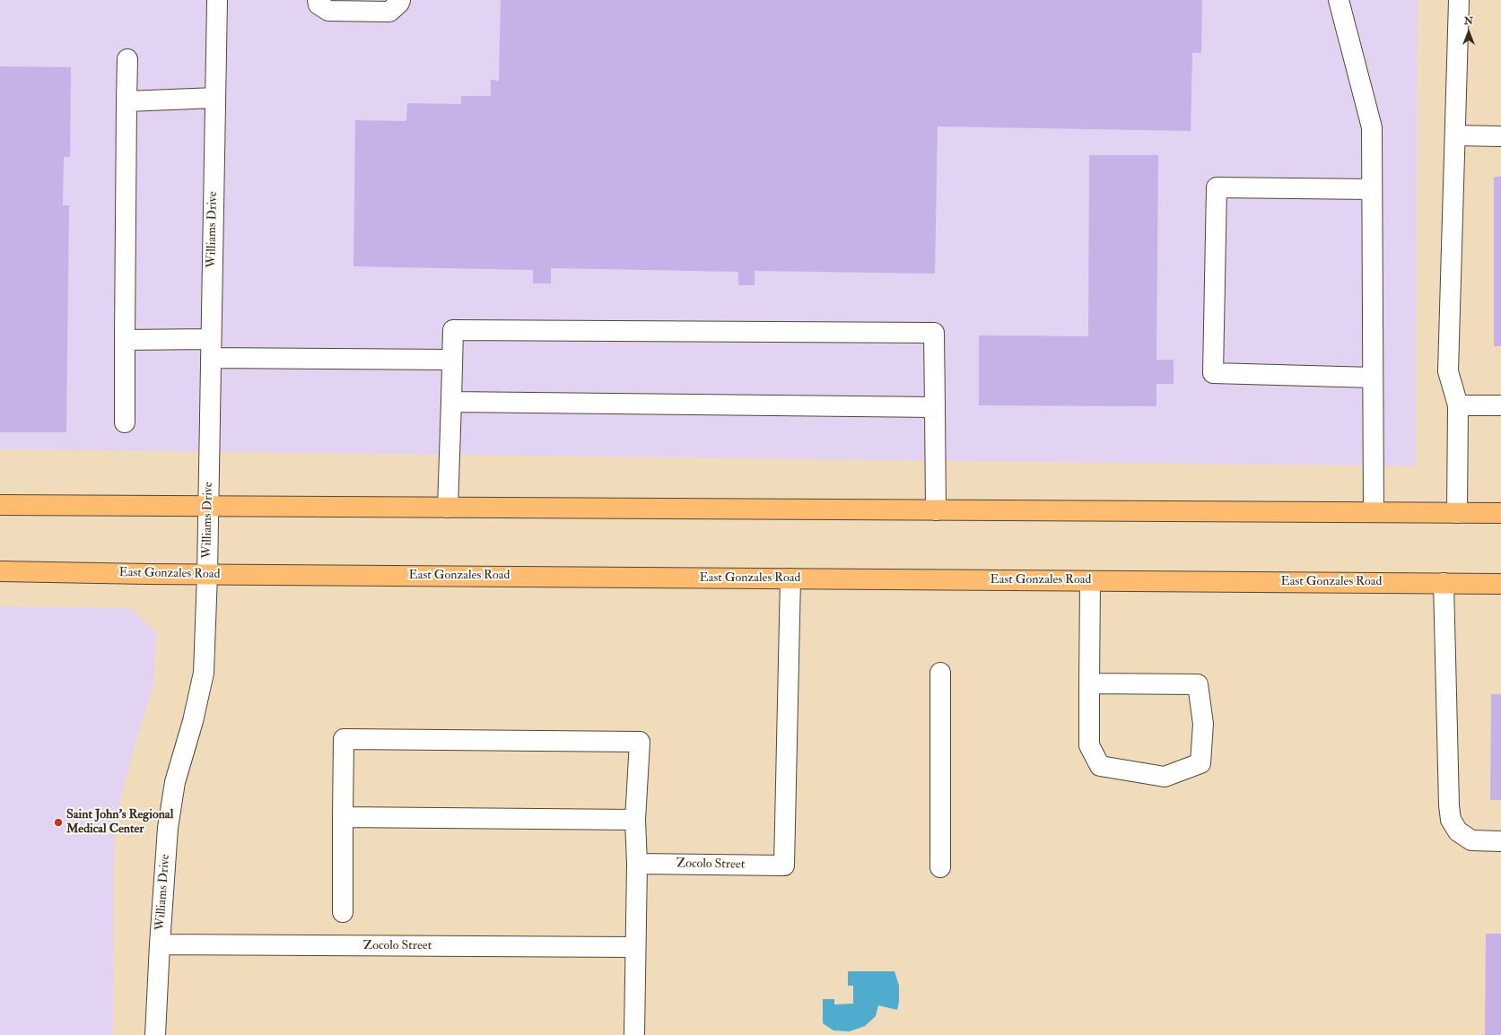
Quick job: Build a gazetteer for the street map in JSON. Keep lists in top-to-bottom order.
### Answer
{
  "streets": {
    "main road": ["East Gonzales Road"],
    "street": ["Williams Drive", "Zocolo Street"]
  },
  "crossings": [
    ["Williams Drive", "East Gonzales Road"],
    ["Williams Drive", "Zocolo Street"],
    ["East Gonzales Road", "Zocolo Street"]
  ],
  "places": ["Saint John's Regional Medical Center"],
  "north": "top"
}
